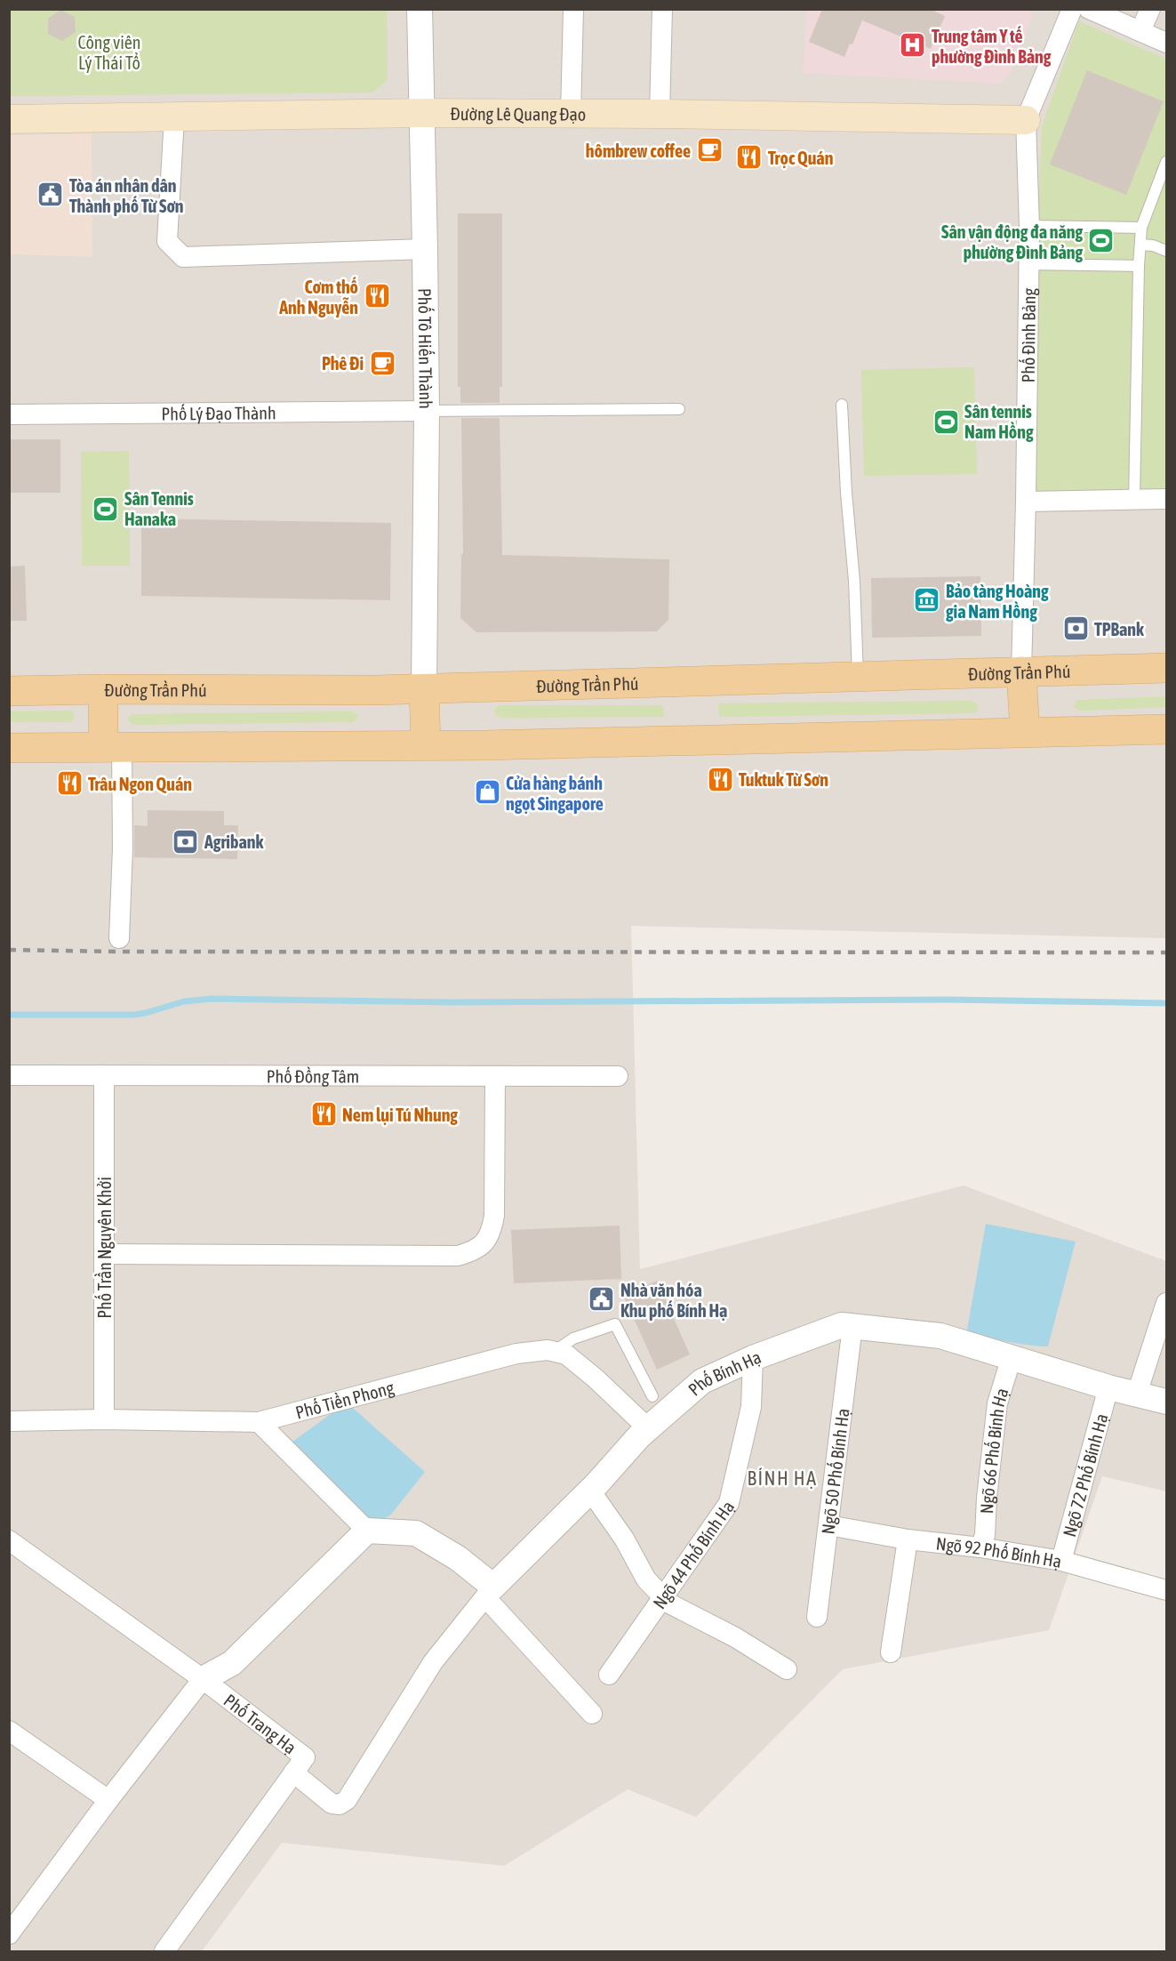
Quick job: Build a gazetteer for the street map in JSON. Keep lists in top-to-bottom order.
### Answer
{
  "streets": {
    "main road": ["Đường Lê Quang Đạo", "Đường Trần Phú"],
    "street": [
      "Phố Đình Bảng",
      "Phố Tô Hiến Thành",
      "Phố Lý Đạo Thành",
      "Phố Đồng Tâm",
      "Phố Trần Nguyên Khởi",
      "Phố Bính Hạ",
      "Phố Tiền Phong",
      "Ngõ 66 Phố Bính Hạ",
      "Ngõ 50 Phố Bính Hạ",
      "Ngõ 72 Phố Bính Hạ",
      "Ngõ 92 Phố Bính Hạ",
      "Ngõ 44 Phố Bính Hạ",
      "Phố Trang Hạ"
    ]
  },
  "crossings": [
    ["Đường Lê Quang Đạo", "Phố Đình Bảng"],
    ["Đường Lê Quang Đạo", "Phố Tô Hiến Thành"],
    ["Phố Đình Bảng", "Đường Trần Phú"],
    ["Phố Tô Hiến Thành", "Phố Lý Đạo Thành"],
    ["Phố Tô Hiến Thành", "Đường Trần Phú"],
    ["Phố Đồng Tâm", "Phố Trần Nguyên Khởi"],
    ["Phố Trần Nguyên Khởi", "Phố Tiền Phong"],
    ["Phố Bính Hạ", "Phố Tiền Phong"],
    ["Phố Bính Hạ", "Ngõ 66 Phố Bính Hạ"],
    ["Phố Bính Hạ", "Ngõ 50 Phố Bính Hạ"],
    ["Phố Bính Hạ", "Ngõ 72 Phố Bính Hạ"],
    ["Phố Bính Hạ", "Ngõ 44 Phố Bính Hạ"],
    ["Ngõ 66 Phố Bính Hạ", "Ngõ 92 Phố Bính Hạ"],
    ["Ngõ 50 Phố Bính Hạ", "Ngõ 92 Phố Bính Hạ"],
    ["Ngõ 72 Phố Bính Hạ", "Ngõ 92 Phố Bính Hạ"]
  ],
  "districts": ["BÍNH HẠ"],
  "parks": ["Công viên Lý Thái Tổ"],
  "places": {
    "hospital": ["Trung tâm Y tế phường Đình Bảng"],
    "cafe": ["hômbrew coffee", "Phê Đi"],
    "restaurant": [
      "Trọc Quán",
      "Cơm thố Anh Nguyễn",
      "Tuktuk Từ Sơn",
      "Trâu Ngon Quán",
      "Nem lụi Tú Nhung"
    ],
    "public building": ["Tòa án nhân dân Thành phố Từ Sơn", "Nhà văn hóa Khu phố Bính Hạ"],
    "sports": ["Sân vận động đa năng phường Đình Bảng", "Sân tennis Nam Hồng", "Sân Tennis Hanaka"],
    "museum": ["Bảo tàng Hoàng gia Nam Hồng"],
    "bank": ["TPBank", "Agribank"],
    "shop": ["Cửa hàng bánh ngọt Singapore"]
  }
}
